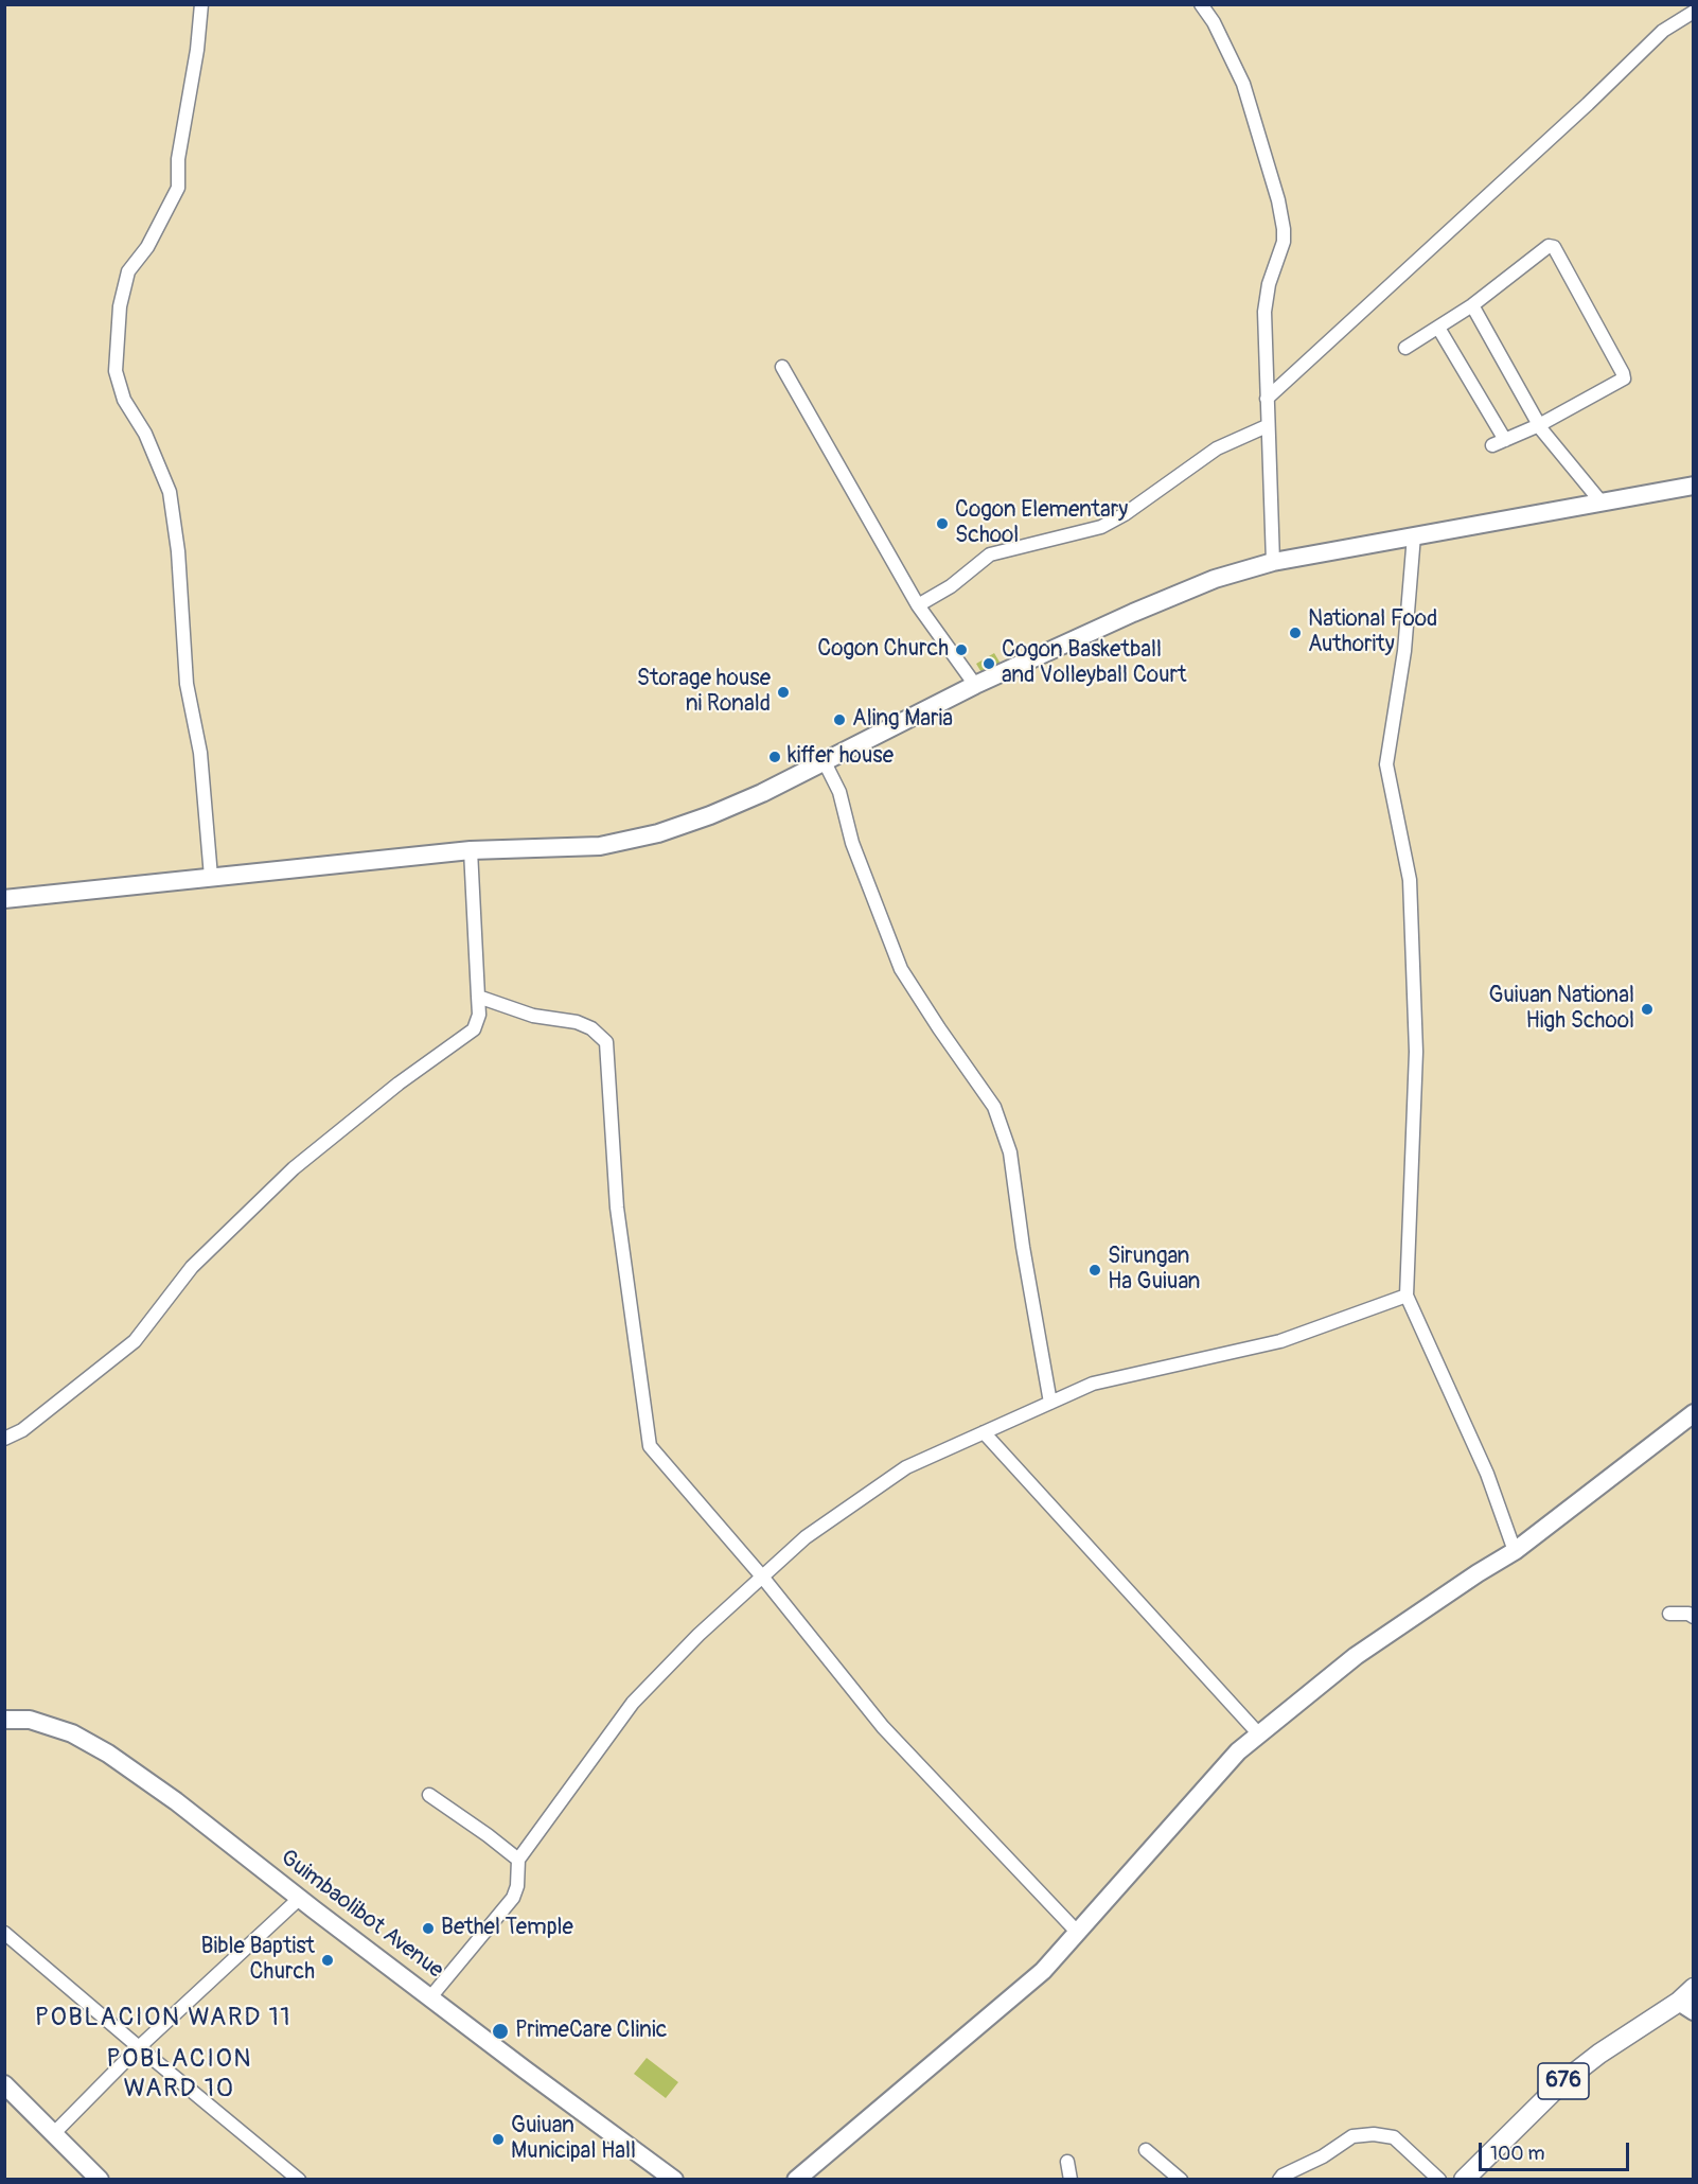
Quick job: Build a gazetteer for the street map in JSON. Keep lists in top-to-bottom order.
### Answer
{
  "streets": {
    "main road": ["676"],
    "street": ["Guimbaolibot Avenue"]
  },
  "districts": ["POBLACION WARD 11", "POBLACION WARD 10"],
  "places": [
    "Cogon Elementary School",
    "National Food Authority",
    "Cogon Church",
    "Cogon Basketball and Volleyball Court",
    "Storage house ni Ronald",
    "Aling Maria",
    "kiffer house",
    "Guiuan National High School",
    "Sirungan Ha Guiuan",
    "Bethel Temple",
    "Bible Baptist Church",
    "PrimeCare Clinic",
    "Guiuan Municipal Hall"
  ],
  "scale_bar": "100 m"
}
